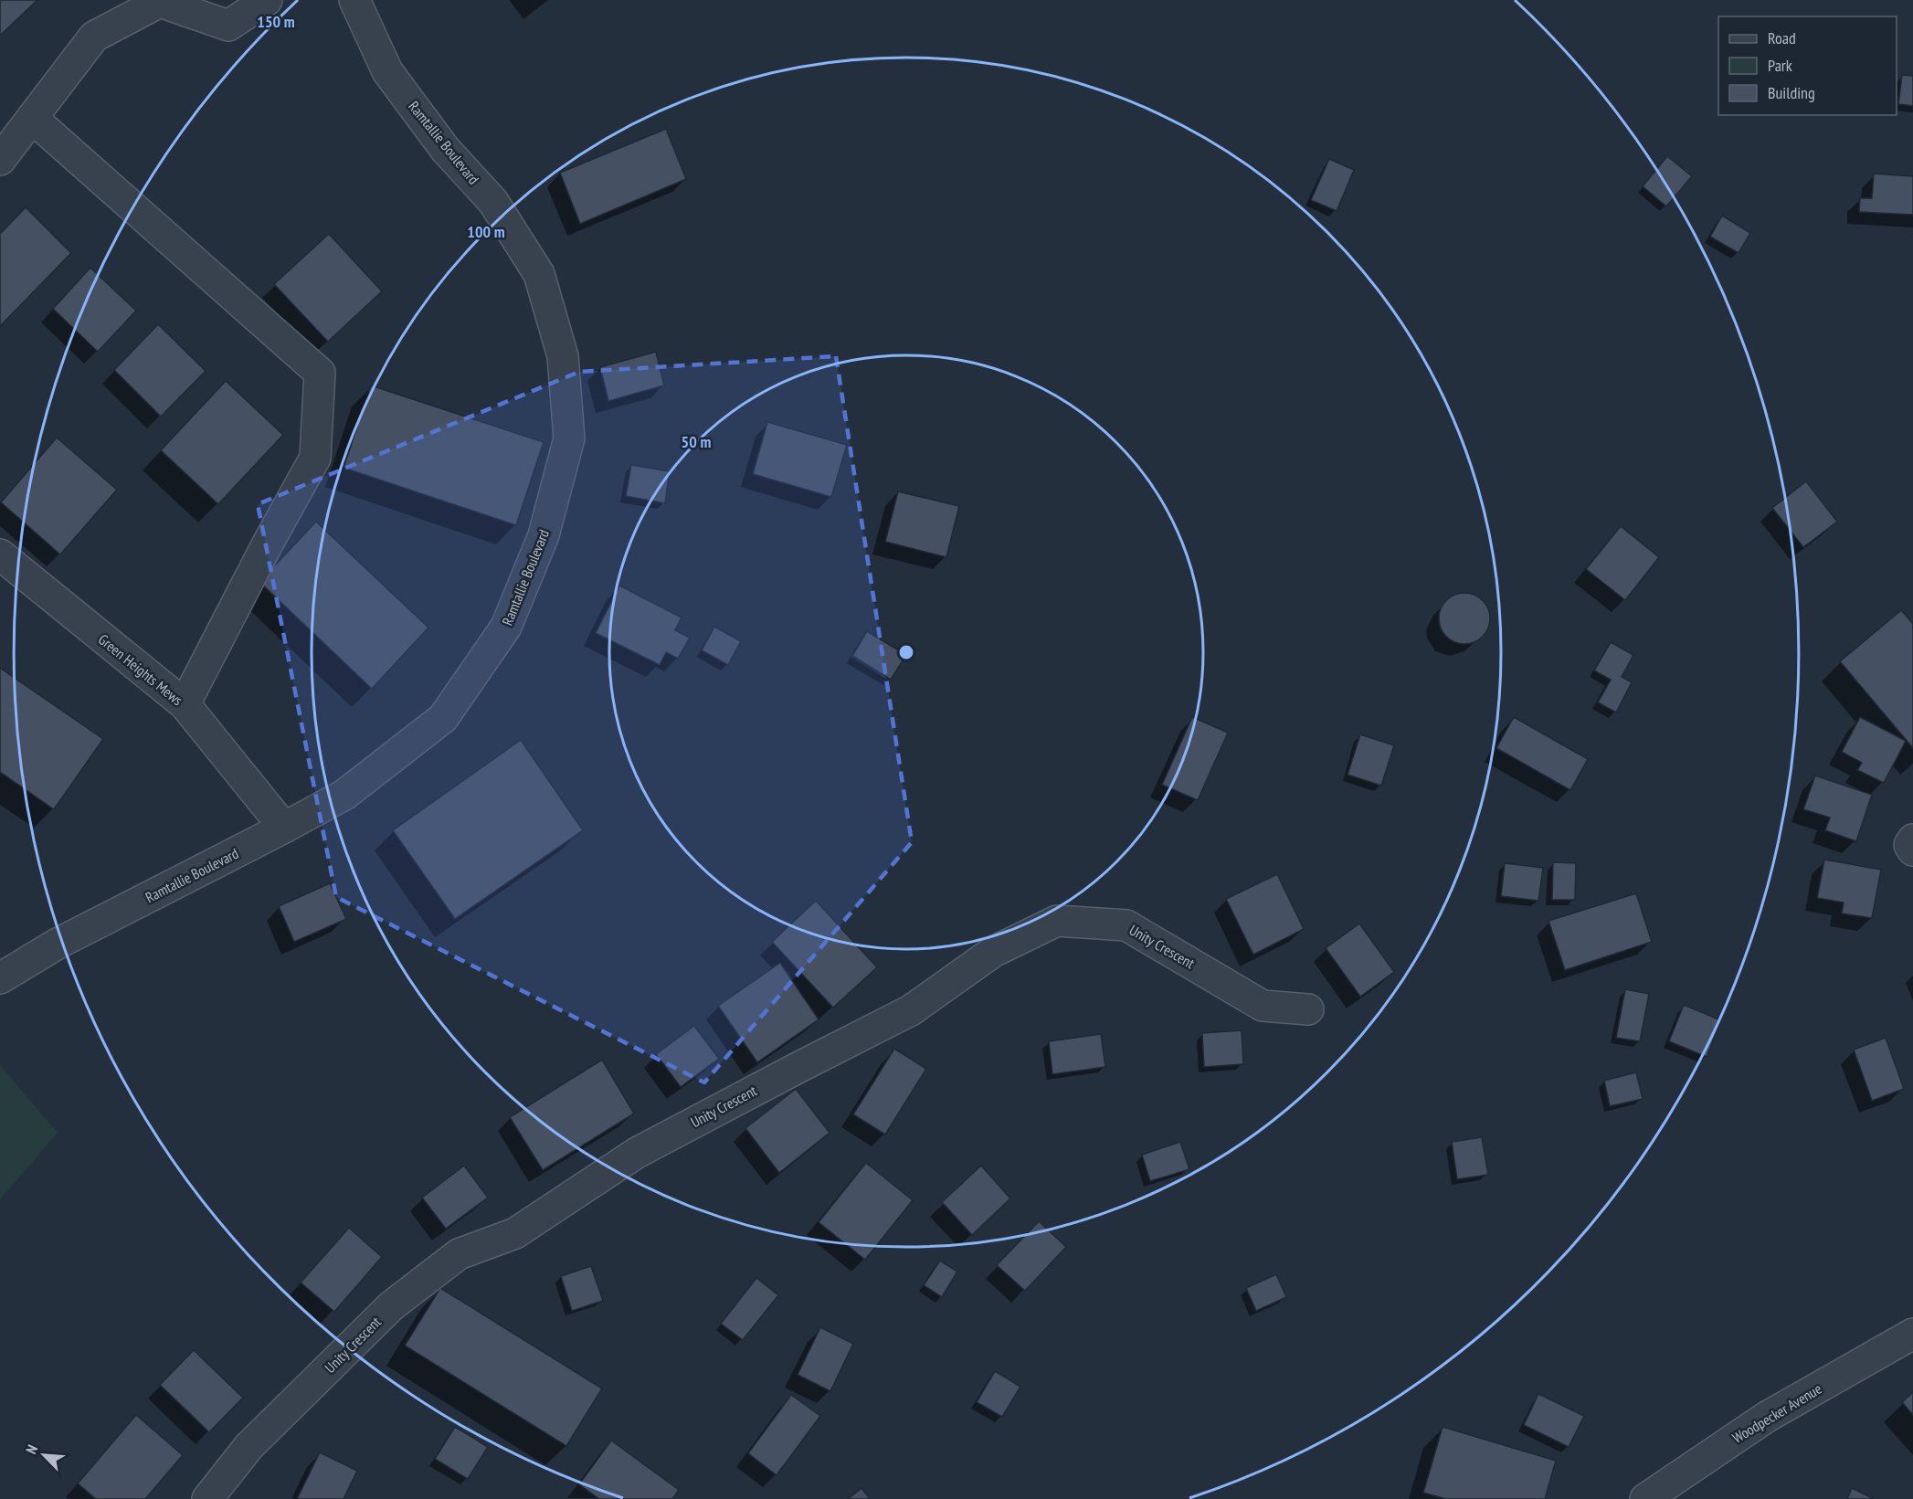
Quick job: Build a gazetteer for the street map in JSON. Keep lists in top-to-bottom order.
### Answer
{
  "streets": {
    "street": [
      "Ramtallie Boulevard",
      "Green Heights Mews",
      "Unity Crescent",
      "Woodpecker Avenue"
    ]
  },
  "crossings": [
    ["Ramtallie Boulevard", "Green Heights Mews"]
  ],
  "legend": ["Road", "Park", "Building"],
  "north": "top left",
  "rings": ["150 m", "100 m", "50 m"]
}
